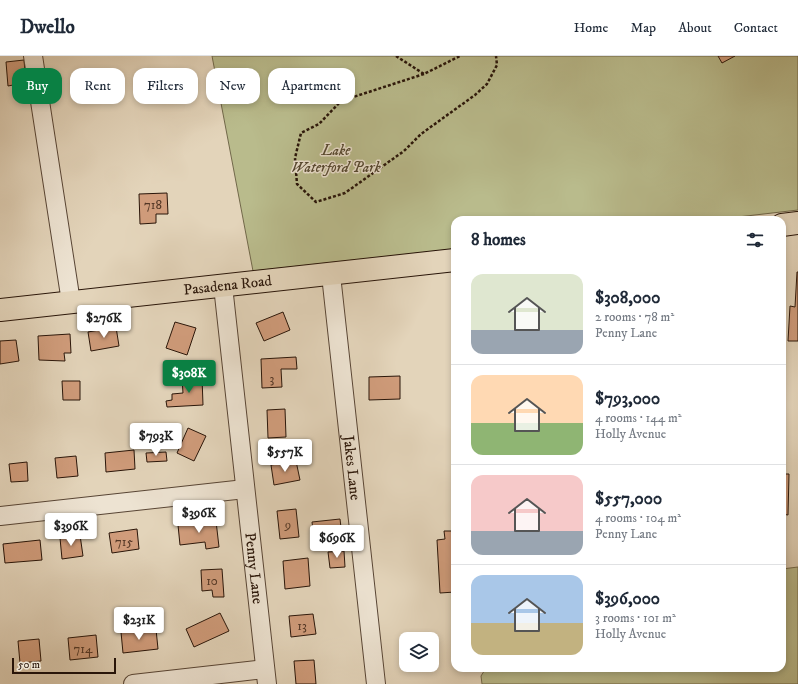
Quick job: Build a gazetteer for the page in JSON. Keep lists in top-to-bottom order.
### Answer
{
  "streets": {
    "main road": ["Pasadena Road"],
    "street": ["Jakes Lane", "Penny Lane"]
  },
  "crossings": [
    ["Pasadena Road", "Jakes Lane"],
    ["Pasadena Road", "Penny Lane"]
  ],
  "parks": ["Lake Waterford Park"],
  "house_numbers": [
    "718",
    "3",
    "9",
    "715",
    "10",
    "13",
    "714"
  ],
  "scale_bar": "50 m",
  "page": {
    "header": "Dwello",
    "nav": [
      "Home",
      "Map",
      "About",
      "Contact"
    ],
    "chip": [
      "Buy",
      "Rent",
      "Filters",
      "New",
      "Apartment"
    ],
    "heading": "8 homes",
    "list": [
      {
        "name": "$308,000",
        "note": "2 rooms · 78 m² · Penny Lane"
      },
      {
        "name": "$793,000",
        "note": "4 rooms · 144 m² · Holly Avenue"
      },
      {
        "name": "$557,000",
        "note": "4 rooms · 104 m² · Penny Lane"
      },
      {
        "name": "$396,000",
        "note": "3 rooms · 101 m² · Holly Avenue"
      }
    ],
    "price": [
      "$276K",
      "$308K",
      "$793K",
      "$557K",
      "$396K",
      "$396K",
      "$696K",
      "$231K"
    ],
    "scale": "50 m"
  }
}
